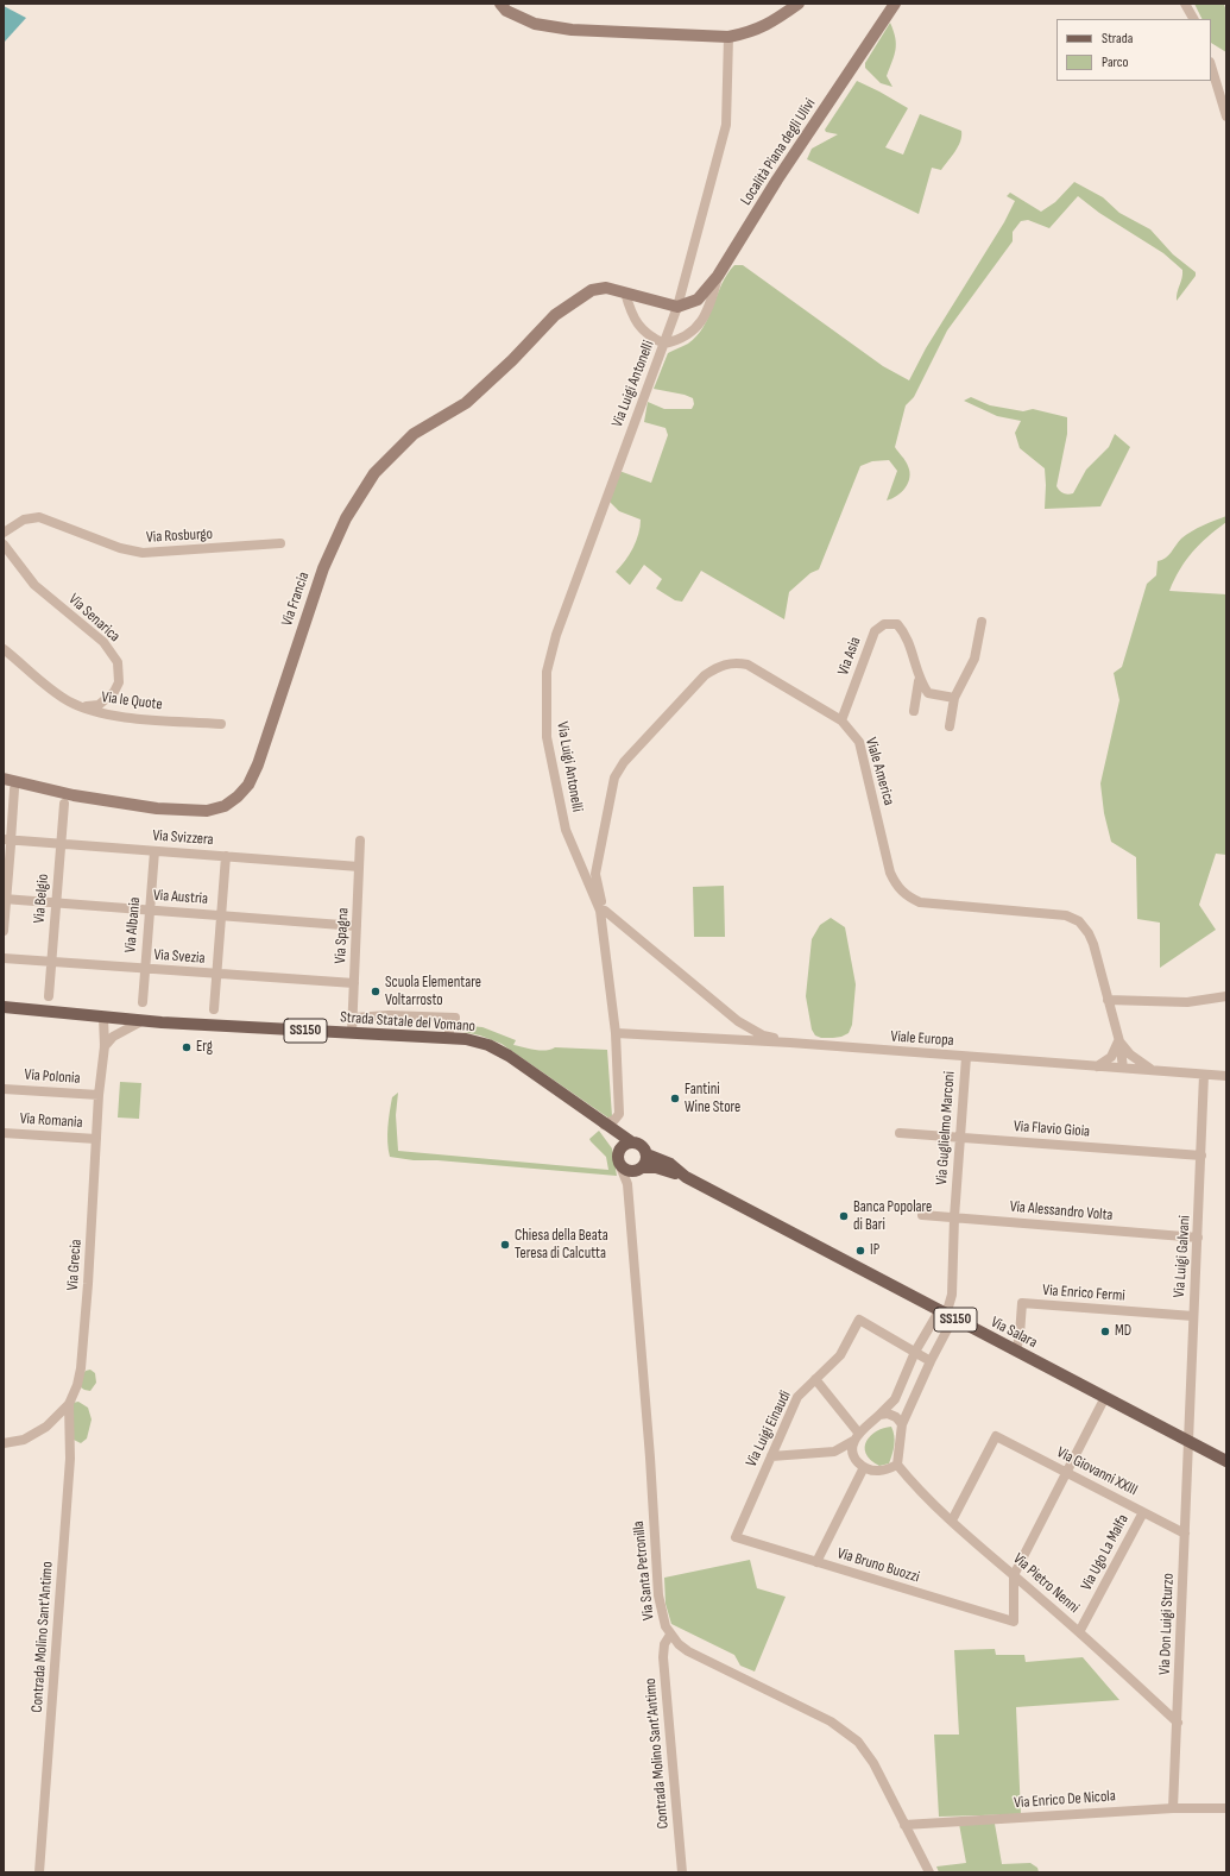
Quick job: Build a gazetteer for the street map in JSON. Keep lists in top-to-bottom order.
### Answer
{
  "streets": {
    "main road": [
      "Località Piana degli Ulivi",
      "Via Francia",
      "Strada Statale del Vomano",
      "SS150",
      "Via Salara"
    ],
    "street": [
      "Via Luigi Antonelli",
      "Via Rosburgo",
      "Via Senarica",
      "Via Asia",
      "Via le Quote",
      "Viale America",
      "Via Svizzera",
      "Via Austria",
      "Via Belgio",
      "Via Albania",
      "Via Spagna",
      "Via Svezia",
      "Viale Europa",
      "Via Polonia",
      "Via Romania",
      "Via Guglielmo Marconi",
      "Via Flavio Gioia",
      "Via Alessandro Volta",
      "Via Luigi Galvani",
      "Via Grecia",
      "Via Enrico Fermi",
      "Via Luigi Einaudi",
      "Via Giovanni XXIII",
      "Via Ugo La Malfa",
      "Via Bruno Buozzi",
      "Via Santa Petronilla",
      "Via Pietro Nenni",
      "Via Don Luigi Sturzo",
      "Contrada Molino Sant'Antimo",
      "Via Enrico De Nicola"
    ]
  },
  "crossings": [
    ["Località Piana degli Ulivi", "Via Luigi Antonelli"],
    ["Via Luigi Antonelli", "Viale America"],
    ["Via Luigi Antonelli", "Strada Statale del Vomano"],
    ["Via Luigi Antonelli", "Viale Europa"],
    ["Via Senarica", "Via le Quote"],
    ["Via Asia", "Viale America"],
    ["Viale America", "Viale Europa"],
    ["Via Svizzera", "Via Belgio"],
    ["Via Svizzera", "Via Albania"],
    ["Via Svizzera", "Via Spagna"],
    ["Via Austria", "Via Belgio"],
    ["Via Austria", "Via Albania"],
    ["Via Austria", "Via Spagna"],
    ["Via Belgio", "Via Svezia"],
    ["Via Albania", "Via Svezia"],
    ["Via Spagna", "Via Svezia"],
    ["Via Spagna", "Strada Statale del Vomano"],
    ["Strada Statale del Vomano", "Via Grecia"],
    ["Strada Statale del Vomano", "Via Salara"],
    ["Strada Statale del Vomano", "Via Santa Petronilla"],
    ["Viale Europa", "Via Guglielmo Marconi"],
    ["Viale Europa", "Via Luigi Galvani"],
    ["Via Polonia", "Via Grecia"],
    ["Via Romania", "Via Grecia"],
    ["Via Guglielmo Marconi", "Via Flavio Gioia"],
    ["Via Guglielmo Marconi", "Via Alessandro Volta"],
    ["Via Guglielmo Marconi", "Via Salara"],
    ["Via Flavio Gioia", "Via Luigi Galvani"],
    ["Via Alessandro Volta", "Via Luigi Galvani"],
    ["Via Luigi Galvani", "Via Enrico Fermi"],
    ["Via Luigi Galvani", "Via Salara"],
    ["Via Luigi Galvani", "Via Don Luigi Sturzo"],
    ["Via Grecia", "Contrada Molino Sant'Antimo"],
    ["Via Enrico Fermi", "Via Salara"],
    ["Via Salara", "Via Santa Petronilla"],
    ["Via Salara", "Via Don Luigi Sturzo"],
    ["Via Luigi Einaudi", "Via Bruno Buozzi"],
    ["Via Giovanni XXIII", "Via Ugo La Malfa"],
    ["Via Giovanni XXIII", "Via Pietro Nenni"],
    ["Via Giovanni XXIII", "Via Don Luigi Sturzo"],
    ["Via Ugo La Malfa", "Via Pietro Nenni"],
    ["Via Bruno Buozzi", "Via Pietro Nenni"],
    ["Via Santa Petronilla", "Contrada Molino Sant'Antimo"],
    ["Via Santa Petronilla", "Via Enrico De Nicola"],
    ["Via Pietro Nenni", "Via Don Luigi Sturzo"],
    ["Via Don Luigi Sturzo", "Via Enrico De Nicola"]
  ],
  "places": [
    "Scuola Elementare Voltarrosto",
    "Erg",
    "Fantini Wine Store",
    "Banca Popolare di Bari",
    "Chiesa della Beata Teresa di Calcutta",
    "IP",
    "MD"
  ],
  "legend": ["Strada", "Parco"]
}
